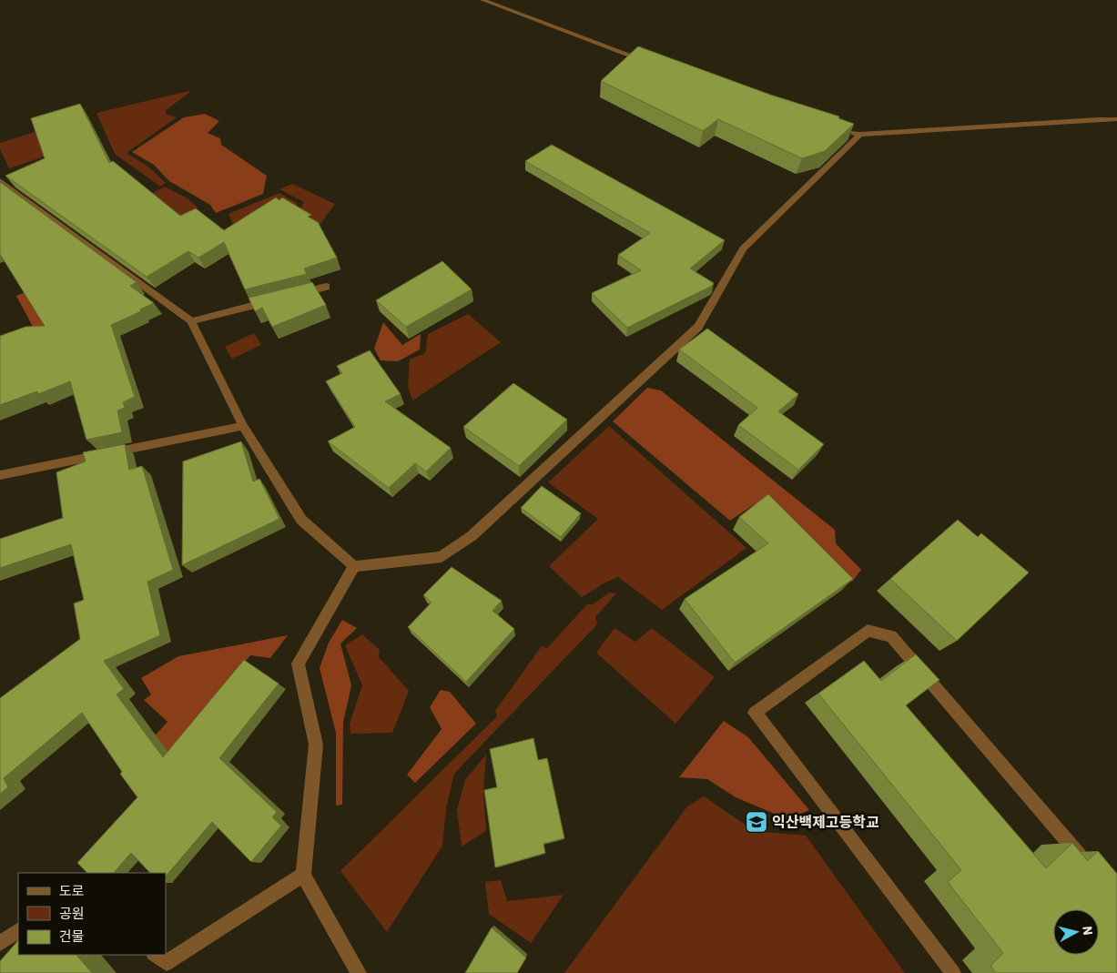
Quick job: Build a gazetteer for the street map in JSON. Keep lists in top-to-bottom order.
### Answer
{
  "places": {
    "school or university": ["익산백제고등학교"]
  },
  "legend": ["도로", "공원", "건물"],
  "north": "right"
}
